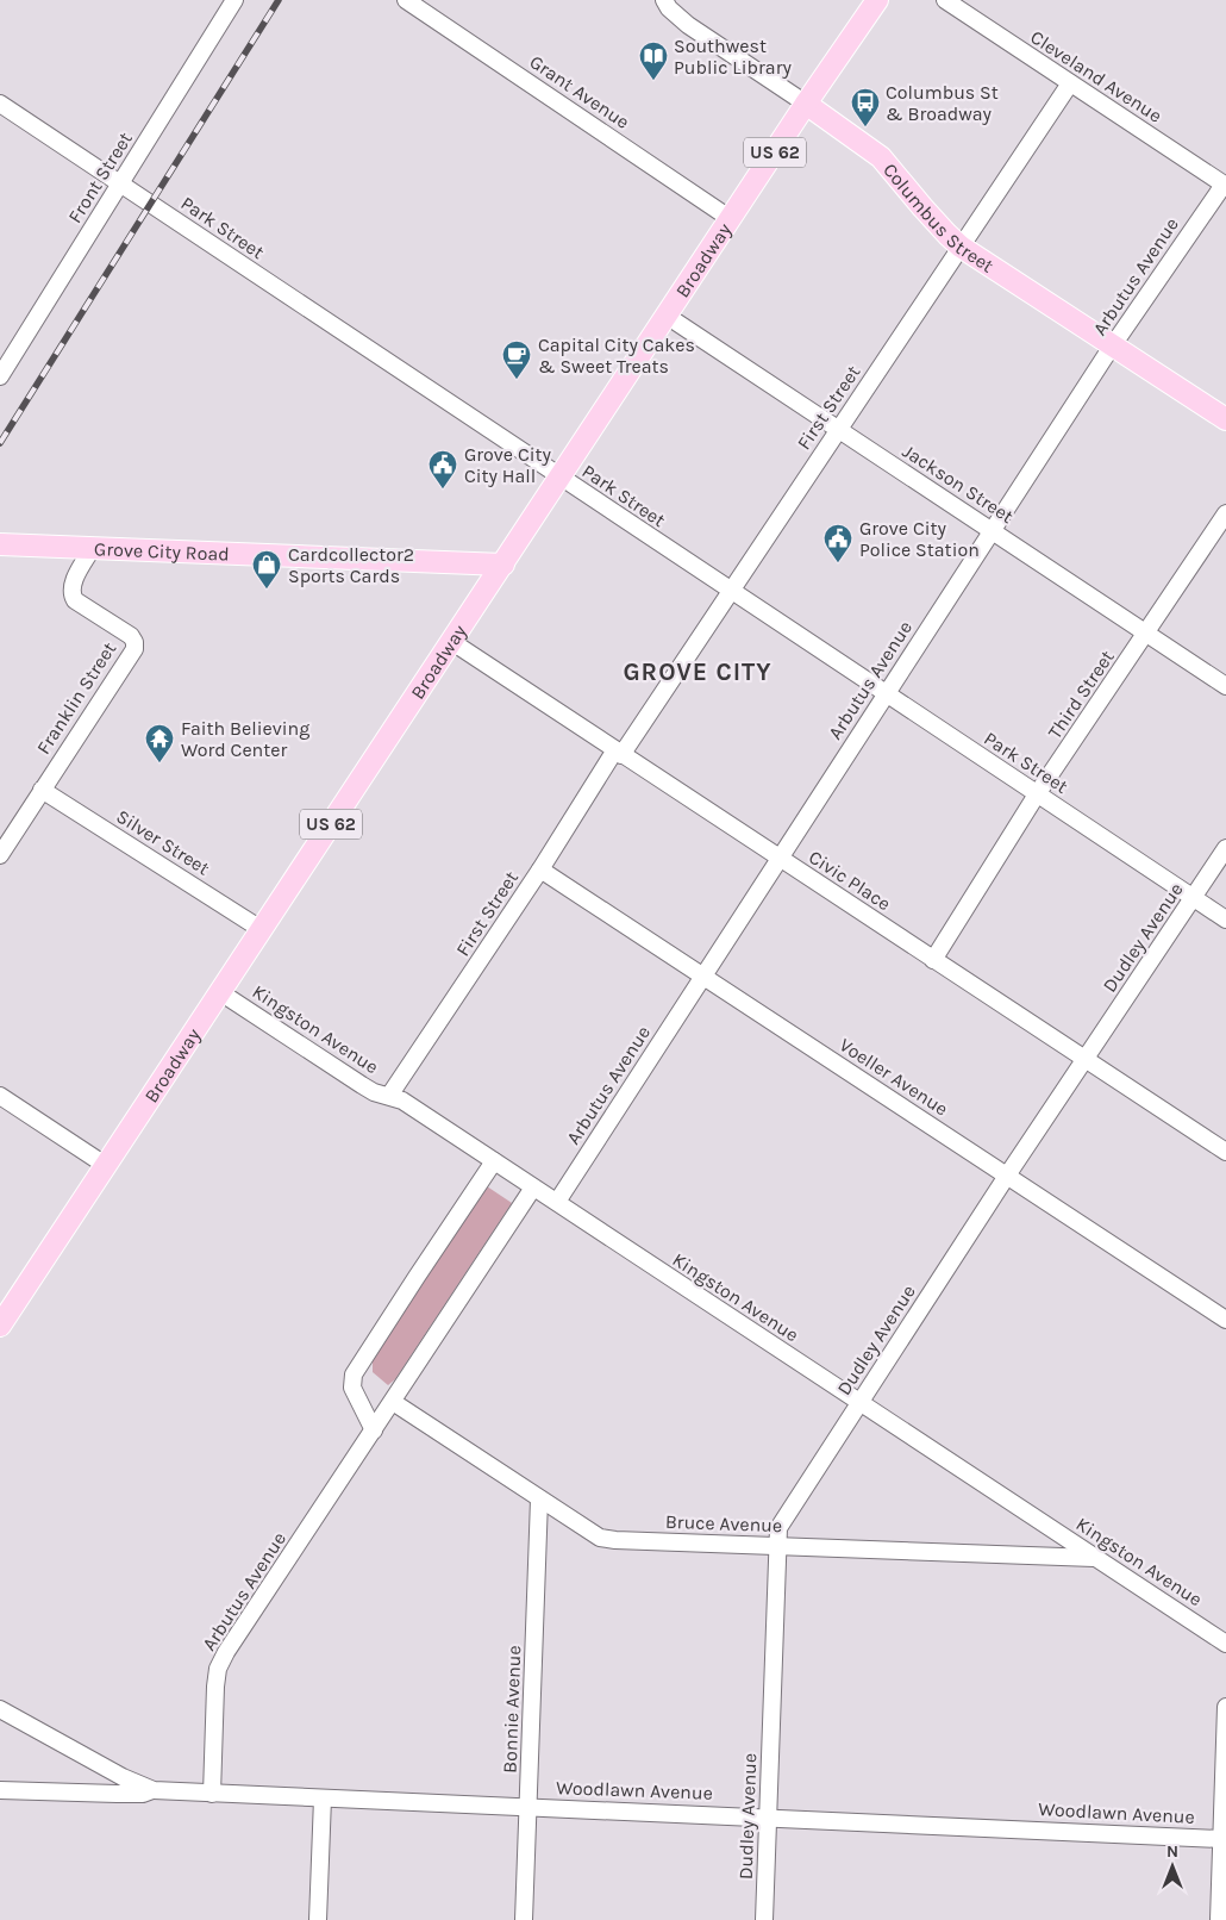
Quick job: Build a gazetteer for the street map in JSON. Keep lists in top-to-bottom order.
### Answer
{
  "streets": {
    "main road": [
      "US 62",
      "Columbus Street",
      "Broadway",
      "Grove City Road"
    ],
    "street": [
      "Cleveland Avenue",
      "Grant Avenue",
      "Front Street",
      "Park Street",
      "Arbutus Avenue",
      "First Street",
      "Jackson Street",
      "Third Street",
      "Franklin Street",
      "Silver Street",
      "Civic Place",
      "Dudley Avenue",
      "Kingston Avenue",
      "Voeller Avenue",
      "Bruce Avenue",
      "Bonnie Avenue",
      "Woodlawn Avenue"
    ]
  },
  "crossings": [
    ["Cleveland Avenue", "Arbutus Avenue"],
    ["Cleveland Avenue", "First Street"],
    ["Grant Avenue", "Broadway"],
    ["Front Street", "Park Street"],
    ["Columbus Street", "Broadway"],
    ["Columbus Street", "Arbutus Avenue"],
    ["Columbus Street", "First Street"],
    ["Park Street", "Broadway"],
    ["Park Street", "Arbutus Avenue"],
    ["Park Street", "First Street"],
    ["Park Street", "Third Street"],
    ["Park Street", "Dudley Avenue"],
    ["Broadway", "Jackson Street"],
    ["Broadway", "Grove City Road"],
    ["Broadway", "Silver Street"],
    ["Broadway", "Civic Place"],
    ["Broadway", "Kingston Avenue"],
    ["Arbutus Avenue", "Jackson Street"],
    ["Arbutus Avenue", "Civic Place"],
    ["Arbutus Avenue", "Kingston Avenue"],
    ["Arbutus Avenue", "Voeller Avenue"],
    ["Arbutus Avenue", "Bruce Avenue"],
    ["Arbutus Avenue", "Woodlawn Avenue"],
    ["First Street", "Jackson Street"],
    ["First Street", "Civic Place"],
    ["First Street", "Kingston Avenue"],
    ["First Street", "Voeller Avenue"],
    ["Jackson Street", "Third Street"],
    ["Grove City Road", "Franklin Street"],
    ["Third Street", "Civic Place"],
    ["Franklin Street", "Silver Street"],
    ["Civic Place", "Dudley Avenue"],
    ["Dudley Avenue", "Kingston Avenue"],
    ["Dudley Avenue", "Voeller Avenue"],
    ["Dudley Avenue", "Bruce Avenue"],
    ["Dudley Avenue", "Woodlawn Avenue"],
    ["Kingston Avenue", "Bruce Avenue"],
    ["Bruce Avenue", "Bonnie Avenue"],
    ["Bonnie Avenue", "Woodlawn Avenue"]
  ],
  "districts": ["GROVE CITY"],
  "places": {
    "library": ["Southwest Public Library"],
    "bus stop": ["Columbus St & Broadway"],
    "cafe": ["Capital City Cakes & Sweet Treats"],
    "public building": ["Grove City City Hall", "Grove City Police Station"],
    "shop": ["Cardcollector2 Sports Cards"],
    "temple": ["Faith Believing Word Center"]
  },
  "north": "top"
}
